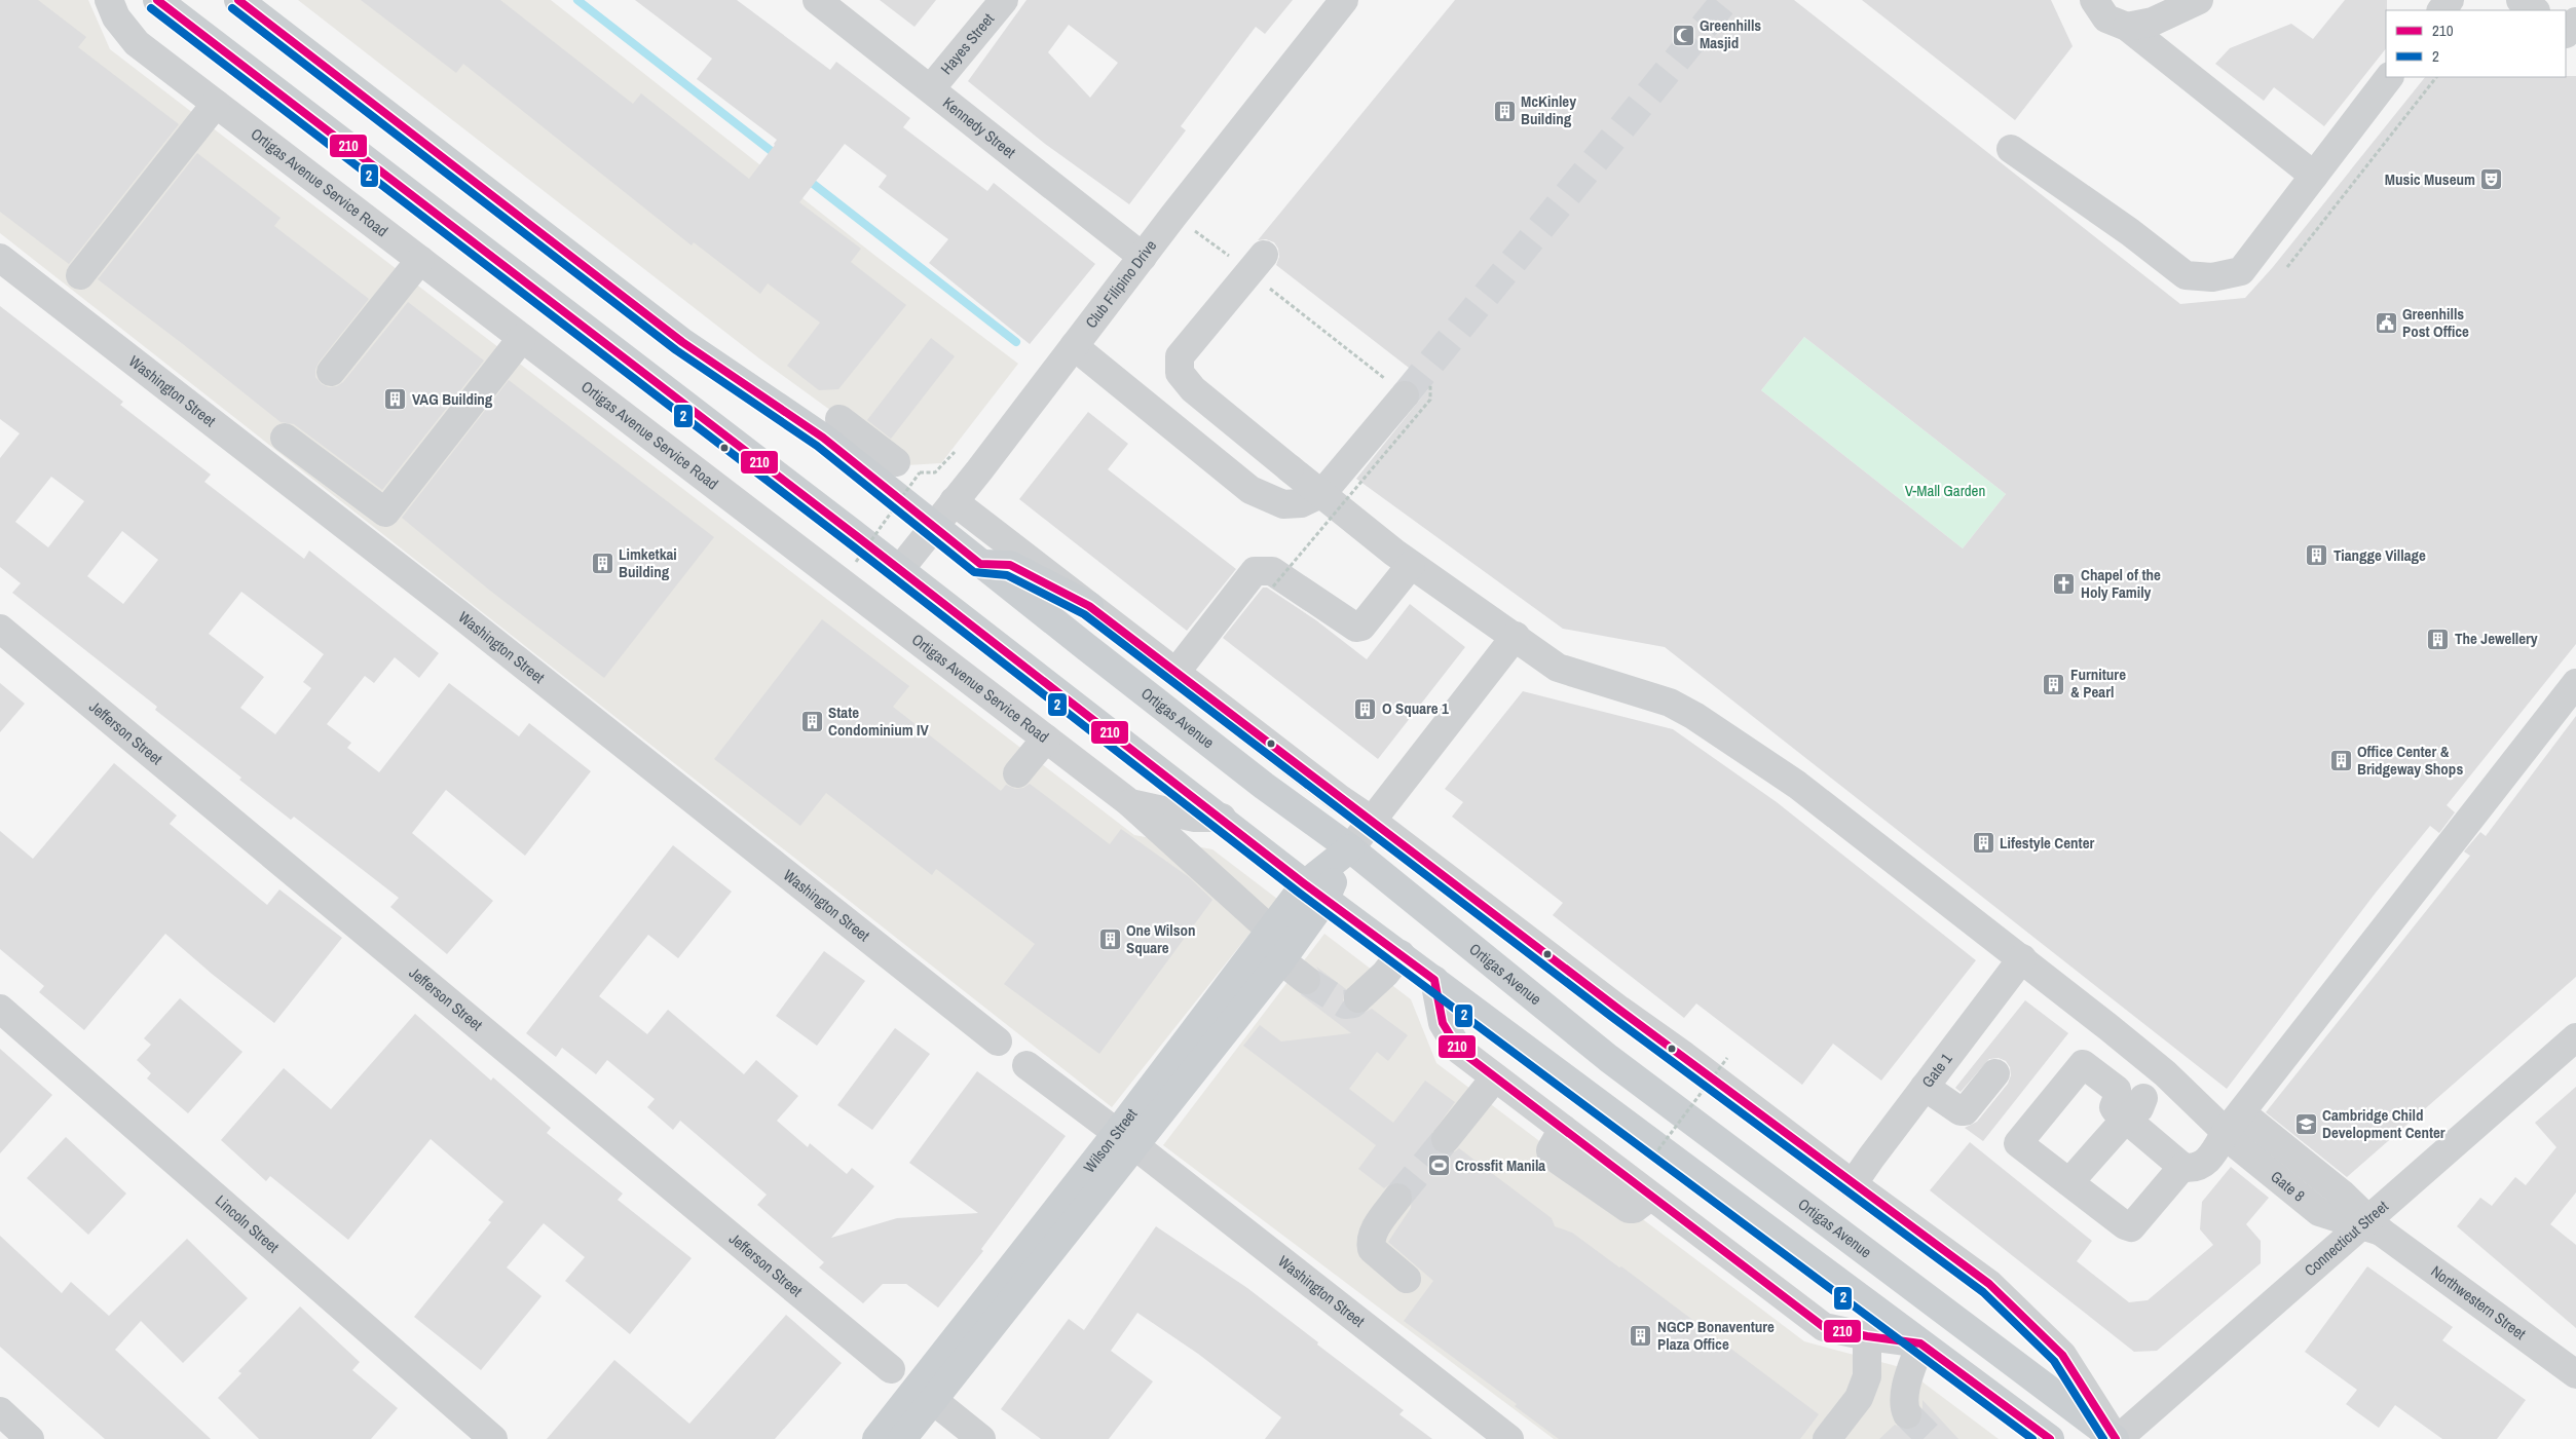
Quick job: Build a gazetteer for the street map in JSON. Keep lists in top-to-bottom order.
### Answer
{
  "streets": {
    "main road": ["Ortigas Avenue", "Wilson Street"],
    "street": [
      "Hayes Street",
      "Kennedy Street",
      "Ortigas Avenue Service Road",
      "Club Filipino Drive",
      "Washington Street",
      "Jefferson Street",
      "Gate 1",
      "Gate 8",
      "Lincoln Street",
      "Connecticut Street",
      "Northwestern Street"
    ]
  },
  "crossings": [
    ["Hayes Street", "Kennedy Street"],
    ["Kennedy Street", "Club Filipino Drive"],
    ["Club Filipino Drive", "Ortigas Avenue"],
    ["Washington Street", "Wilson Street"],
    ["Ortigas Avenue", "Wilson Street"],
    ["Ortigas Avenue", "Connecticut Street"],
    ["Gate 1", "Gate 8"],
    ["Wilson Street", "Gate 8"],
    ["Gate 8", "Connecticut Street"],
    ["Gate 8", "Northwestern Street"],
    ["Connecticut Street", "Northwestern Street"]
  ],
  "parks": ["V-Mall Garden"],
  "places": {
    "mosque": ["Greenhills Masjid"],
    "building": [
      "McKinley Building",
      "VAG Building",
      "Tiangge Village",
      "Limketkai Building",
      "The Jewellery",
      "Furniture & Pearl",
      "O Square 1",
      "State Condominium IV",
      "Office Center & Bridgeway Shops",
      "Lifestyle Center",
      "One Wilson Square",
      "NGCP Bonaventure Plaza Office"
    ],
    "theatre": ["Music Museum"],
    "public building": ["Greenhills Post Office"],
    "church": ["Chapel of the Holy Family"],
    "school or university": ["Cambridge Child Development Center"],
    "sports": ["Crossfit Manila"]
  },
  "lines": ["transit line 210", "transit line 2"],
  "legend": ["210", "2"]
}
